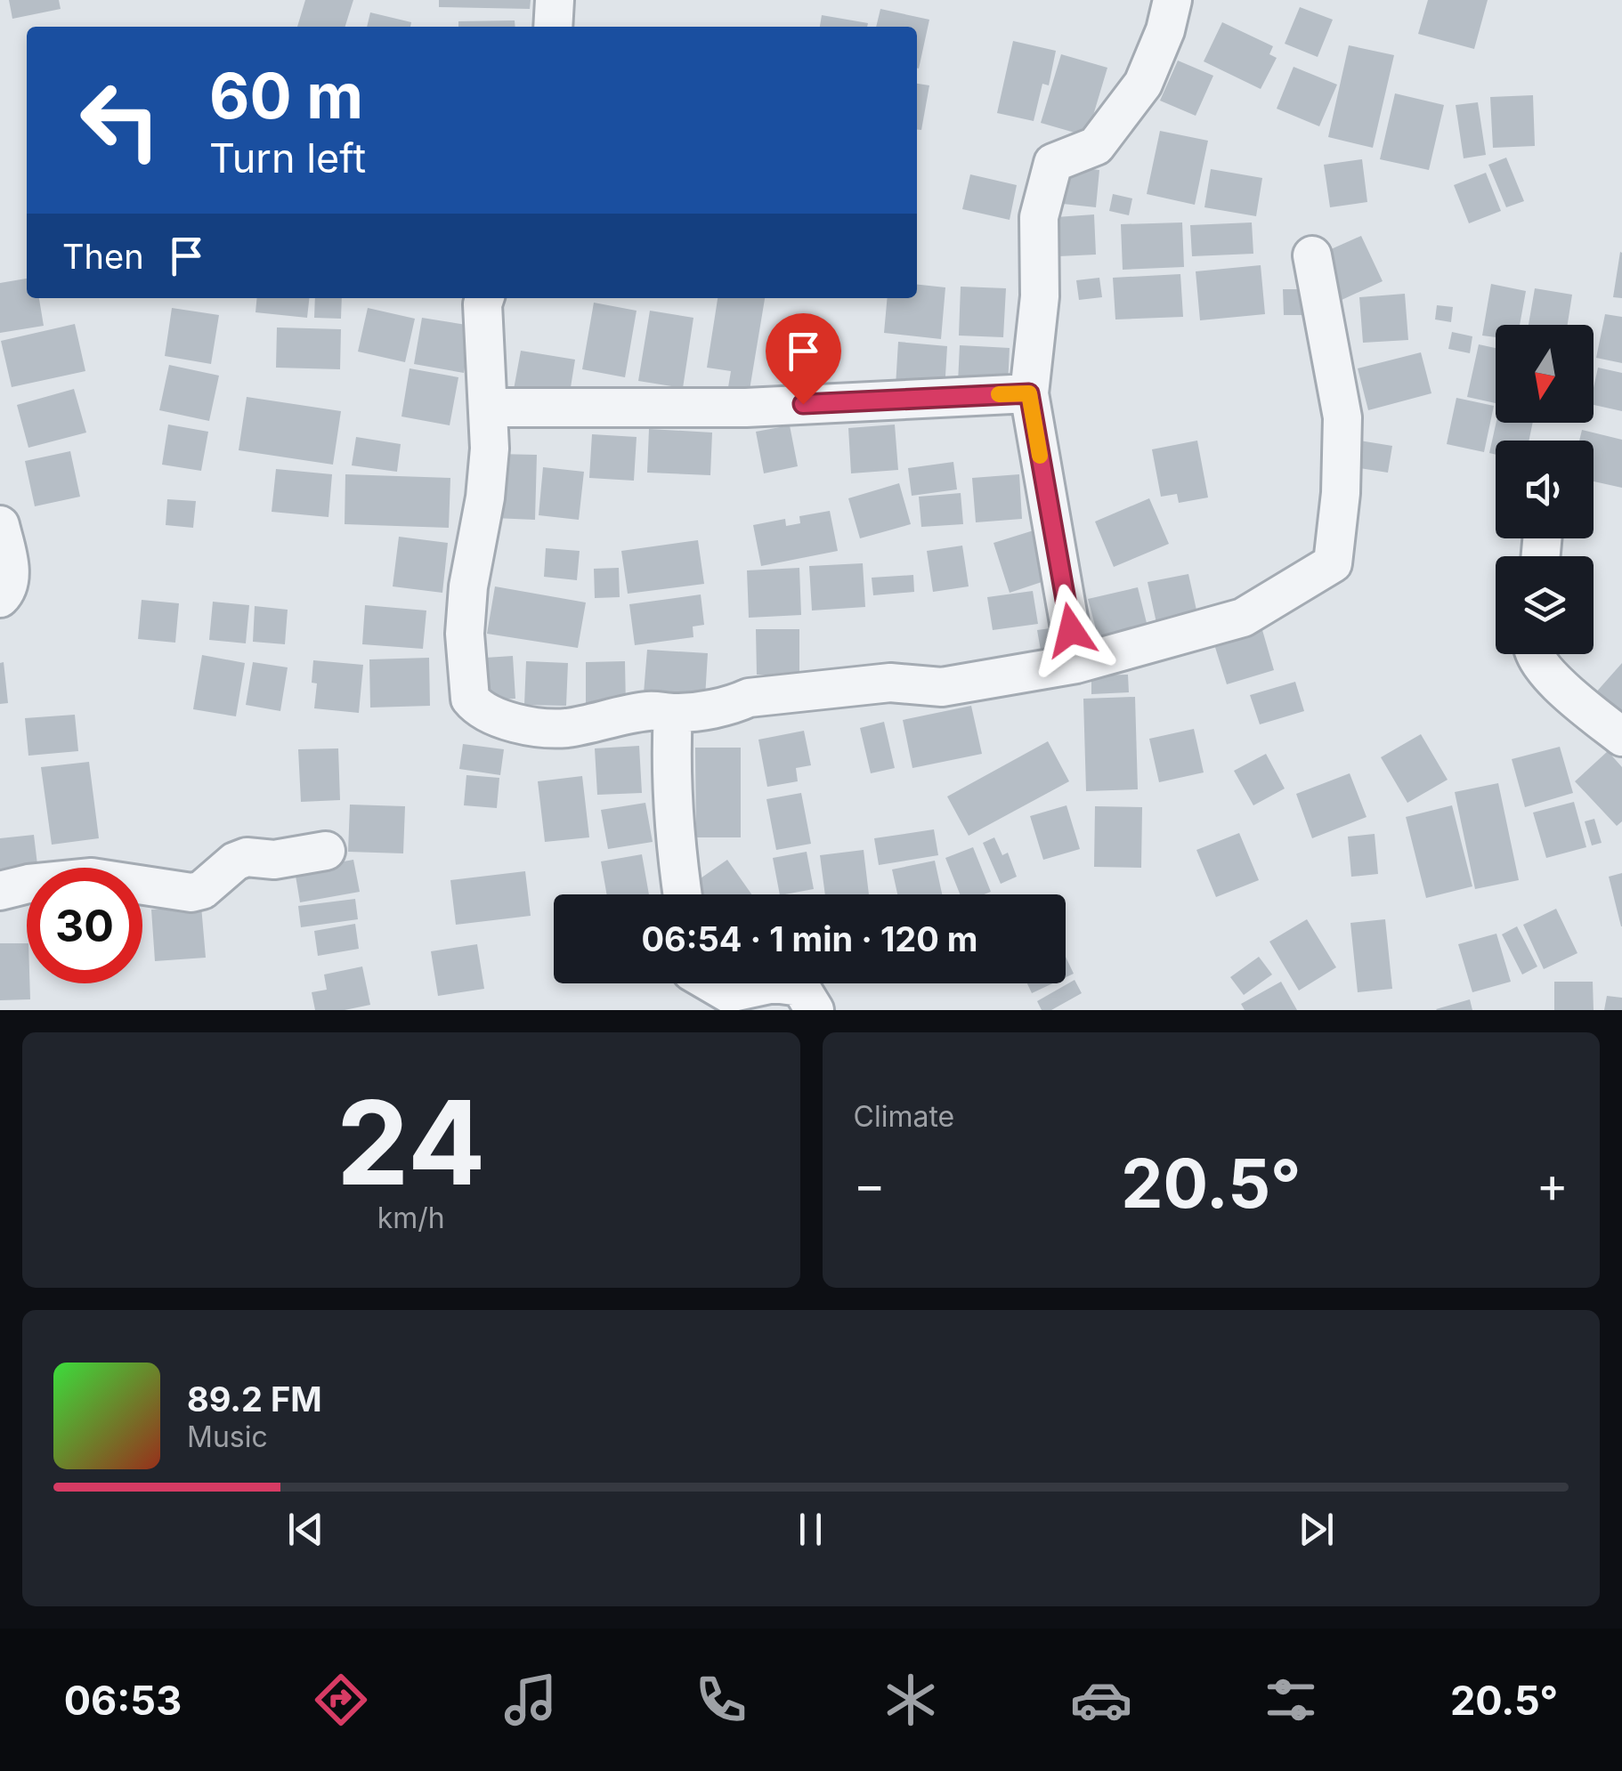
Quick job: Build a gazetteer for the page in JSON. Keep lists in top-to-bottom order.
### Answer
{
  "north": "bottom",
  "page": {
    "turn": ["60 m", "Turn left"],
    "then": "Then",
    "limit": "30",
    "trip": "06:54 · 1 min · 120 m",
    "tile": [
      ["24", "km/h"],
      "Climate"
    ],
    "heat": ["−", "20.5°", "+"],
    "song": ["89.2 FM", "Music"],
    "tabs": ["06:53", "20.5°"]
  }
}
